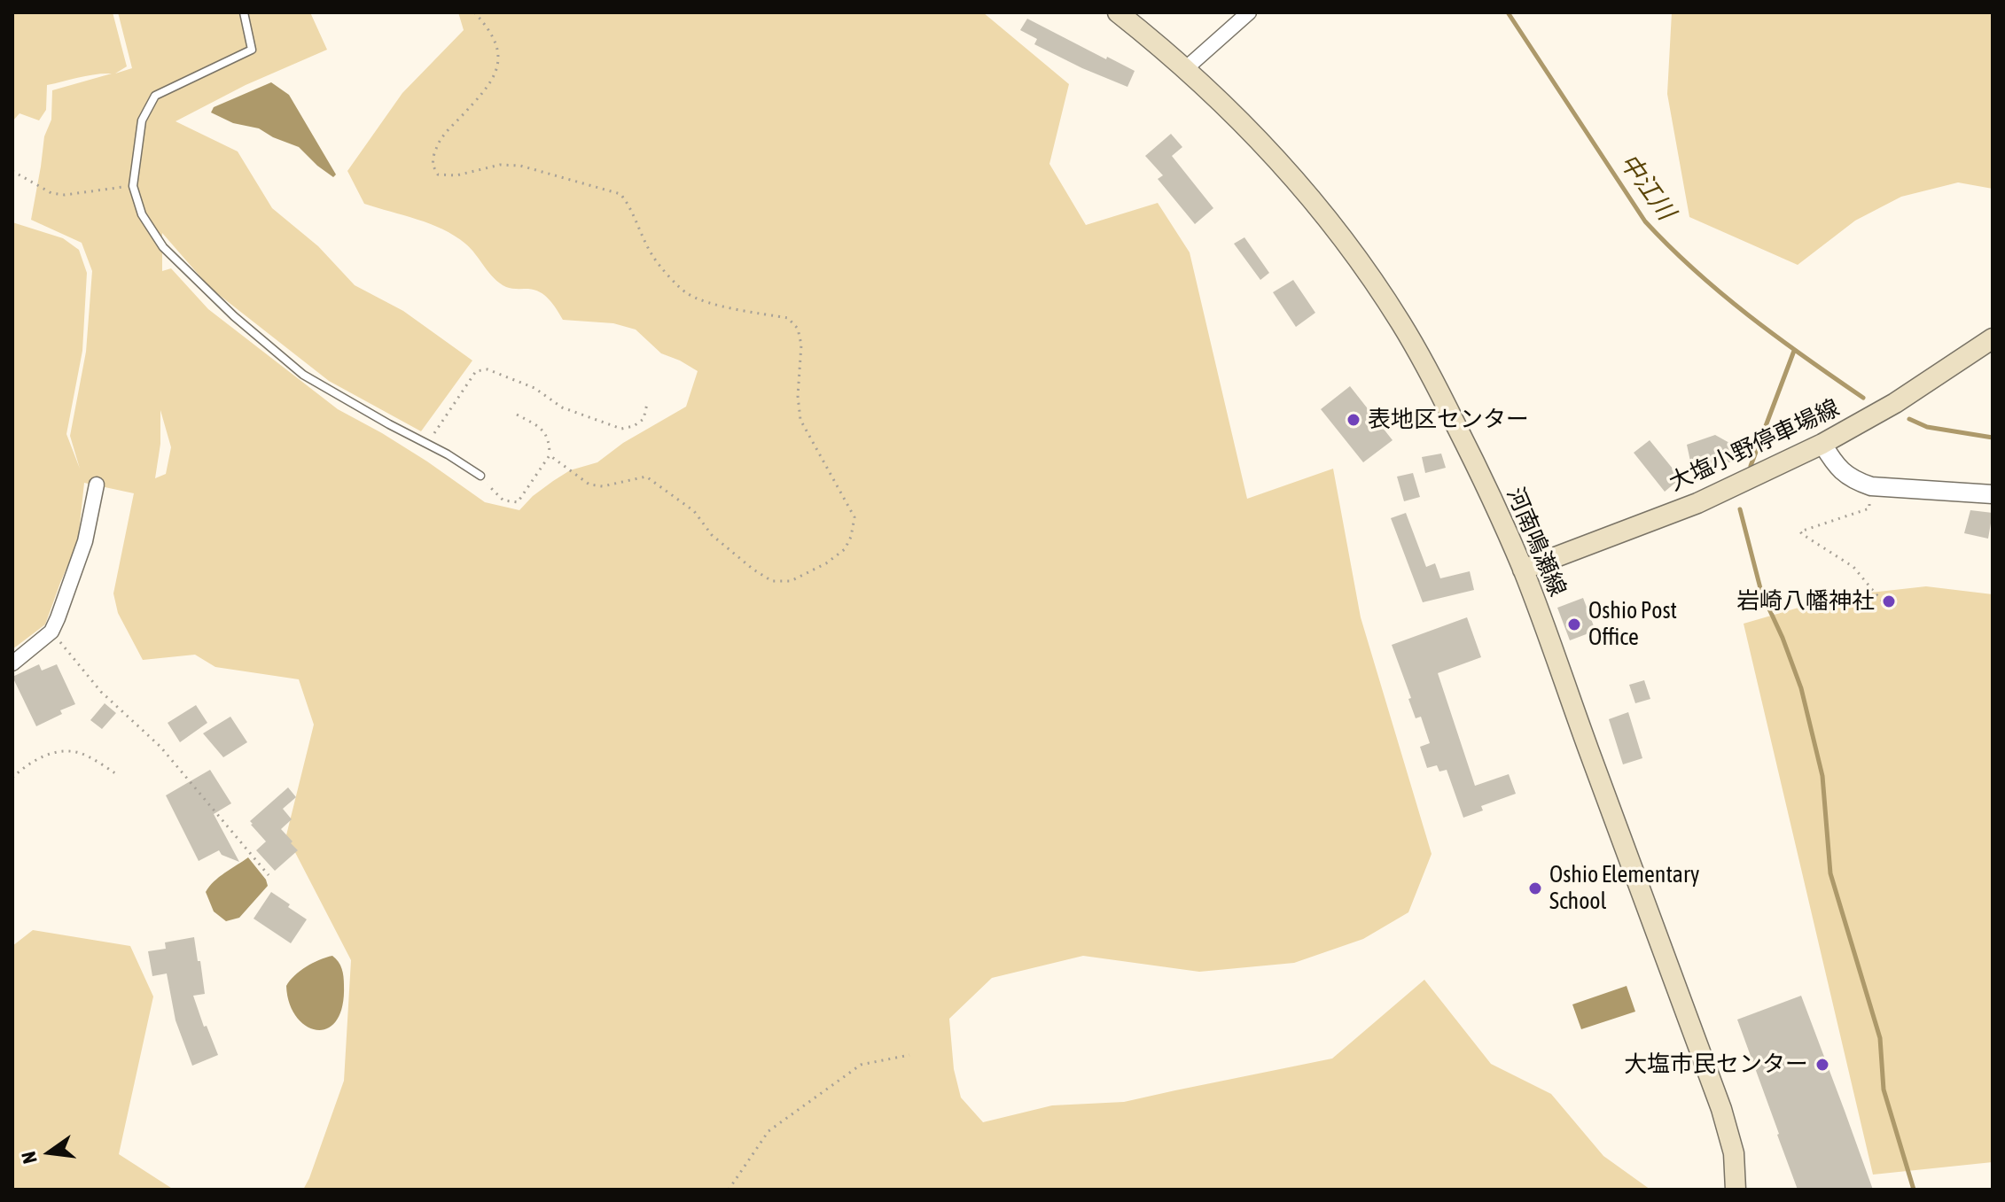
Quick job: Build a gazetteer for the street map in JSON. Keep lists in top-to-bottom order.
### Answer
{
  "streets": {
    "main road": ["大塩小野停車場線", "河南鳴瀬線"]
  },
  "crossings": [
    ["大塩小野停車場線", "河南鳴瀬線"]
  ],
  "water": ["中江川"],
  "places": [
    "表地区センター",
    "岩崎八幡神社",
    "Oshio Post Office",
    "Oshio Elementary School",
    "大塩市民センター"
  ],
  "north": "left"
}
